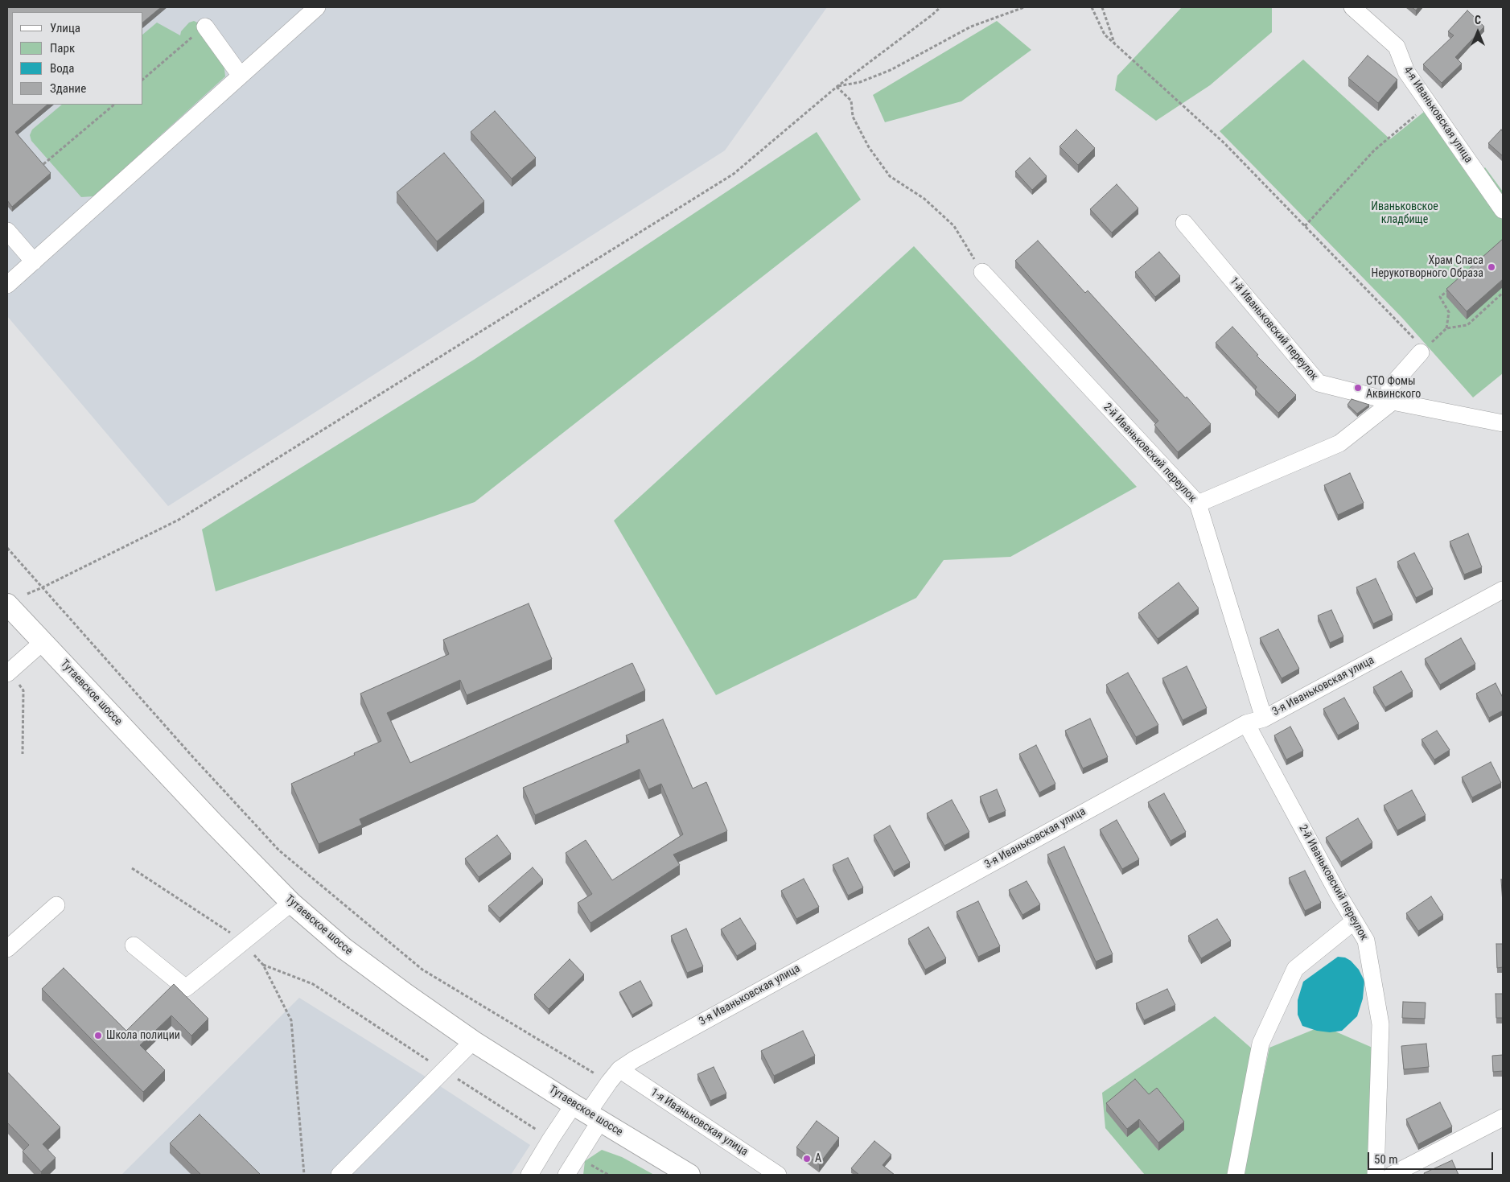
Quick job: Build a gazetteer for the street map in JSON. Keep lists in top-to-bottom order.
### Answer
{
  "streets": {
    "main road": ["Тутаевское шоссе"],
    "street": [
      "4-я Иваньковская улица",
      "1-й Иваньковский переулок",
      "2-й Иваньковский переулок",
      "3-я Иваньковская улица",
      "1-я Иваньковская улица"
    ]
  },
  "crossings": [
    ["2-й Иваньковский переулок", "3-я Иваньковская улица"],
    ["3-я Иваньковская улица", "Тутаевское шоссе"],
    ["3-я Иваньковская улица", "1-я Иваньковская улица"]
  ],
  "parks": ["Иваньковское кладбище"],
  "places": [
    "Храм Спаса Нерукотворного Образа",
    "СТО Фомы Аквинского",
    "Школа полиции",
    "А"
  ],
  "legend": [
    "Улица",
    "Парк",
    "Вода",
    "Здание"
  ],
  "scale_bar": "50 m",
  "north": "top"
}
